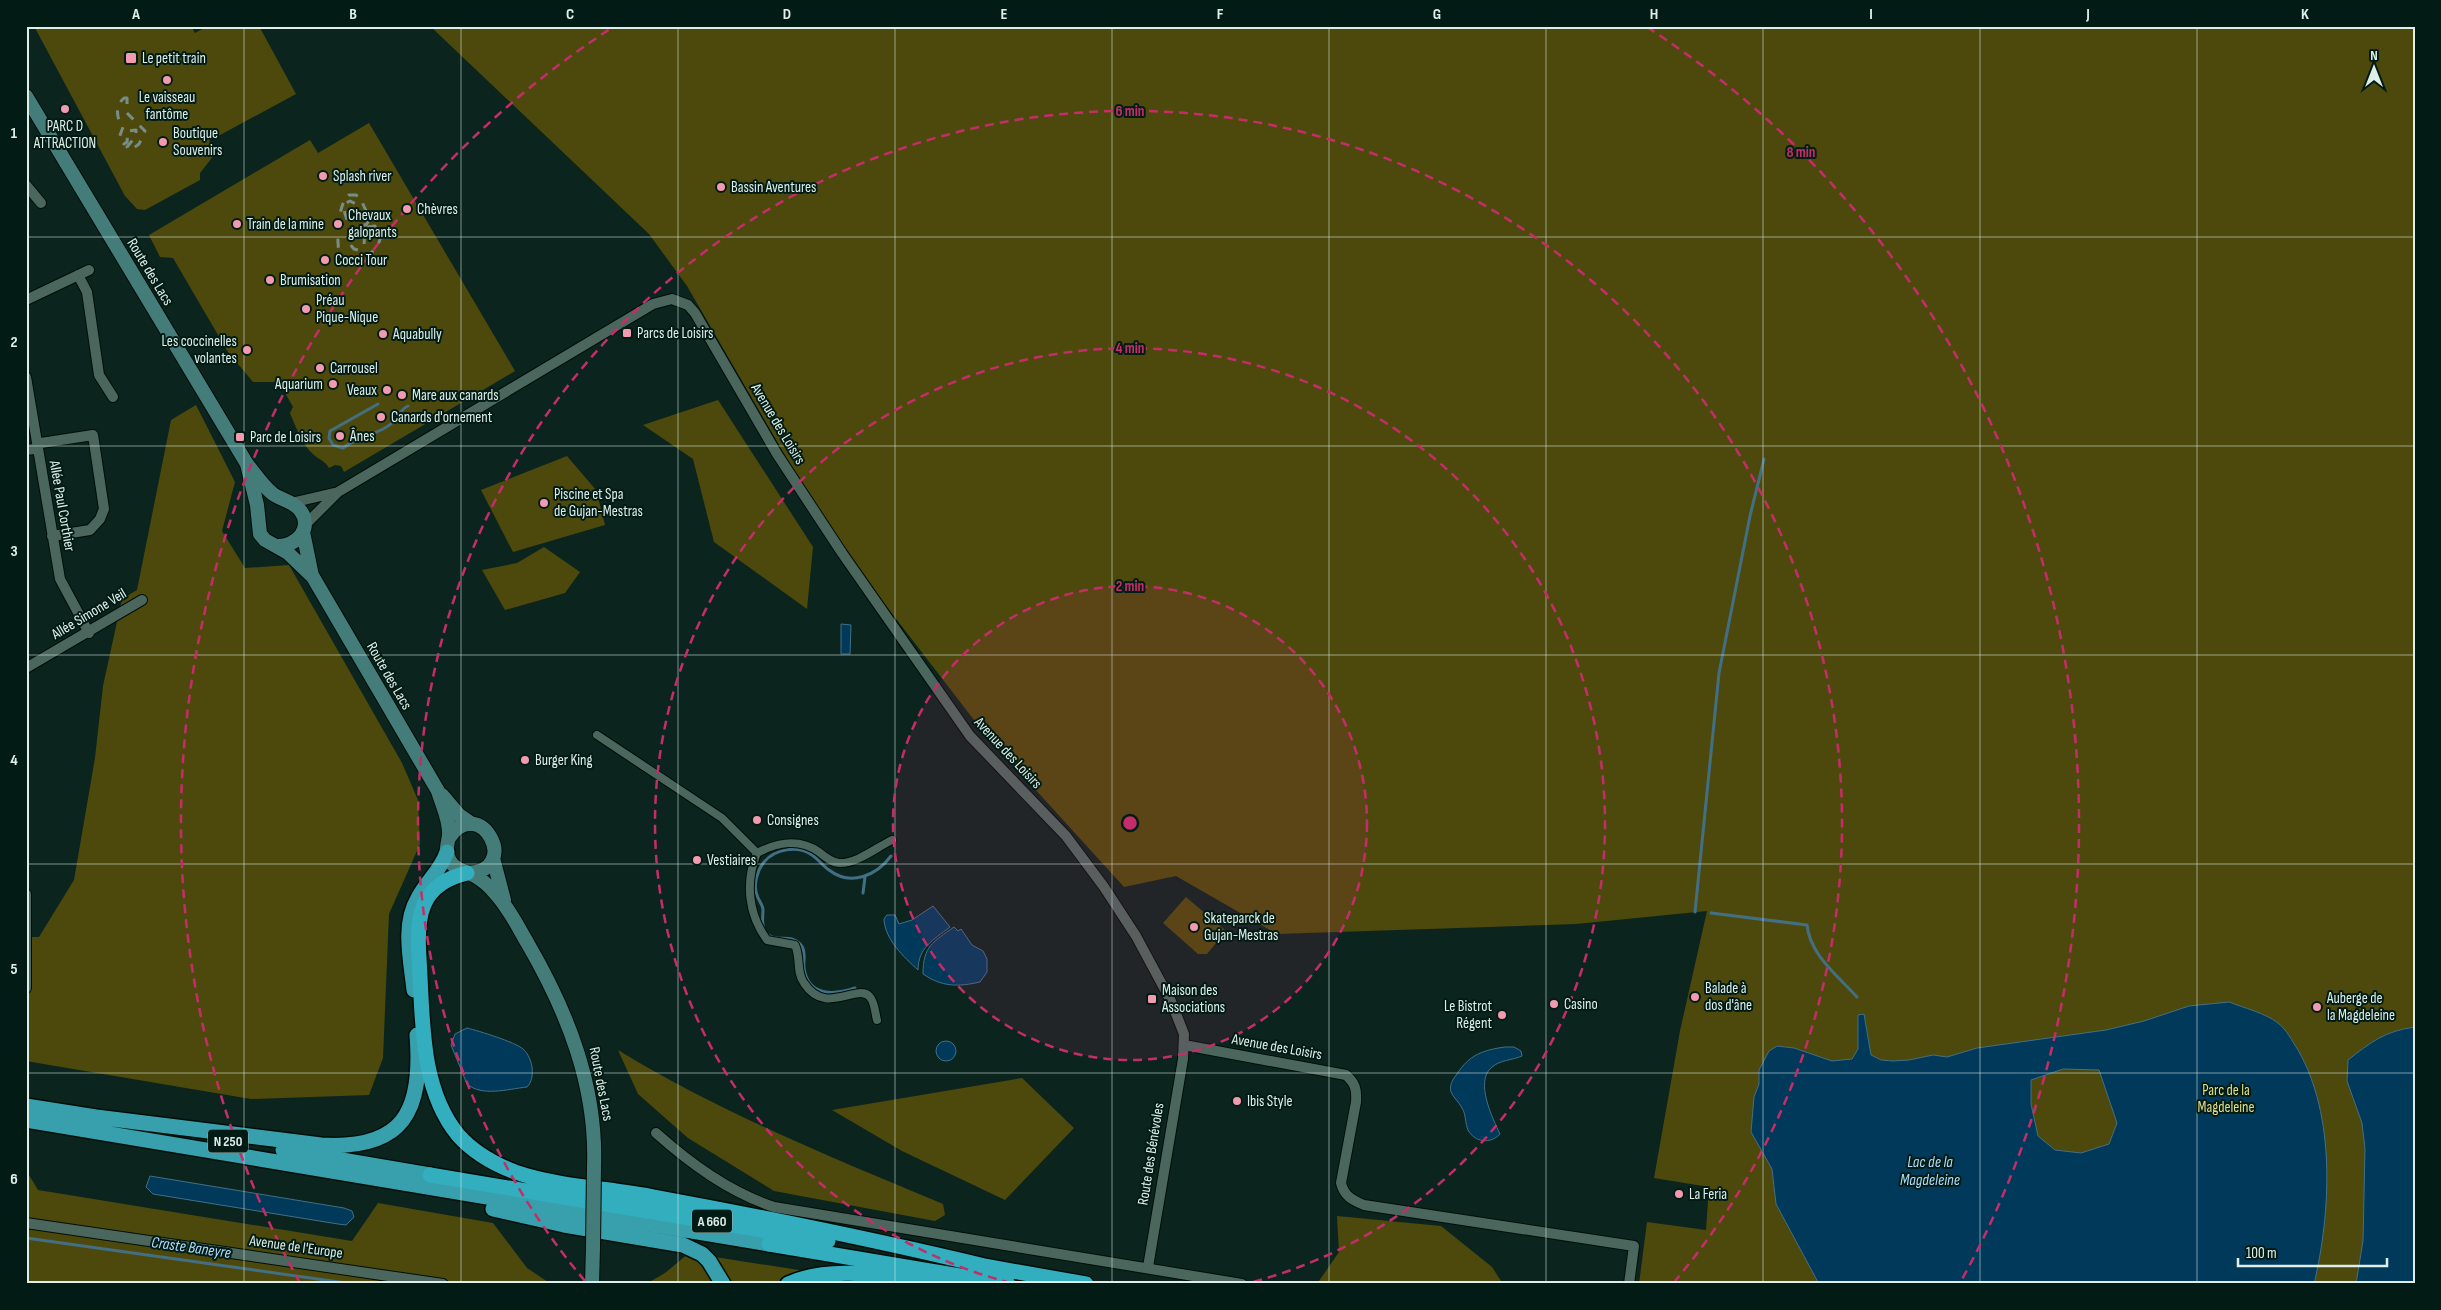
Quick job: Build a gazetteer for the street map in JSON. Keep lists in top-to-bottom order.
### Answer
{
  "streets": {
    "highway": ["N 250", "A 660"],
    "main road": ["Route des Lacs"],
    "street": [
      "Avenue des Loisirs",
      "Allée Paul Corthier",
      "Allée Simone Veil",
      "Route des Bénévoles",
      "Avenue de l'Europe"
    ]
  },
  "crossings": [
    ["Route des Lacs", "Avenue des Loisirs"],
    ["Avenue des Loisirs", "Route des Bénévoles"],
    ["Allée Paul Corthier", "Allée Simone Veil"],
    ["N 250", "A 660"]
  ],
  "water": ["Lac de la Magdeleine", "Craste Baneyre"],
  "parks": ["Parc de la Magdeleine"],
  "places": {
    "transit": [
      "Le petit train",
      "Parcs de Loisirs",
      "Parc de Loisirs",
      "Maison des Associations"
    ],
    "other": [
      "Le vaisseau fantôme",
      "PARC D ATTRACTION",
      "Boutique Souvenirs",
      "Splash river",
      "Bassin Aventures",
      "Chèvres",
      "Train de la mine",
      "Chevaux galopants",
      "Cocci Tour",
      "Brumisation",
      "Préau Pique-Nique",
      "Aquabully",
      "Les coccinelles volantes",
      "Carrousel",
      "Aquarium",
      "Veaux",
      "Mare aux canards",
      "Canards d'ornement",
      "Ânes",
      "Piscine et Spa de Gujan-Mestras",
      "Burger King",
      "Consignes",
      "Vestiaires",
      "Skateparck de Gujan-Mestras",
      "Balade à dos d'âne",
      "Casino",
      "Auberge de la Magdeleine",
      "Le Bistrot Régent",
      "Ibis Style",
      "La Feria"
    ]
  },
  "scale_bar": "100 m",
  "north": "top",
  "grid": {
    "columns": [
      "A",
      "B",
      "C",
      "D",
      "E",
      "F",
      "G",
      "H",
      "I",
      "J",
      "K"
    ],
    "rows": [
      "1",
      "2",
      "3",
      "4",
      "5",
      "6"
    ]
  },
  "rings": [
    "6 min",
    "8 min",
    "4 min",
    "2 min"
  ]
}
